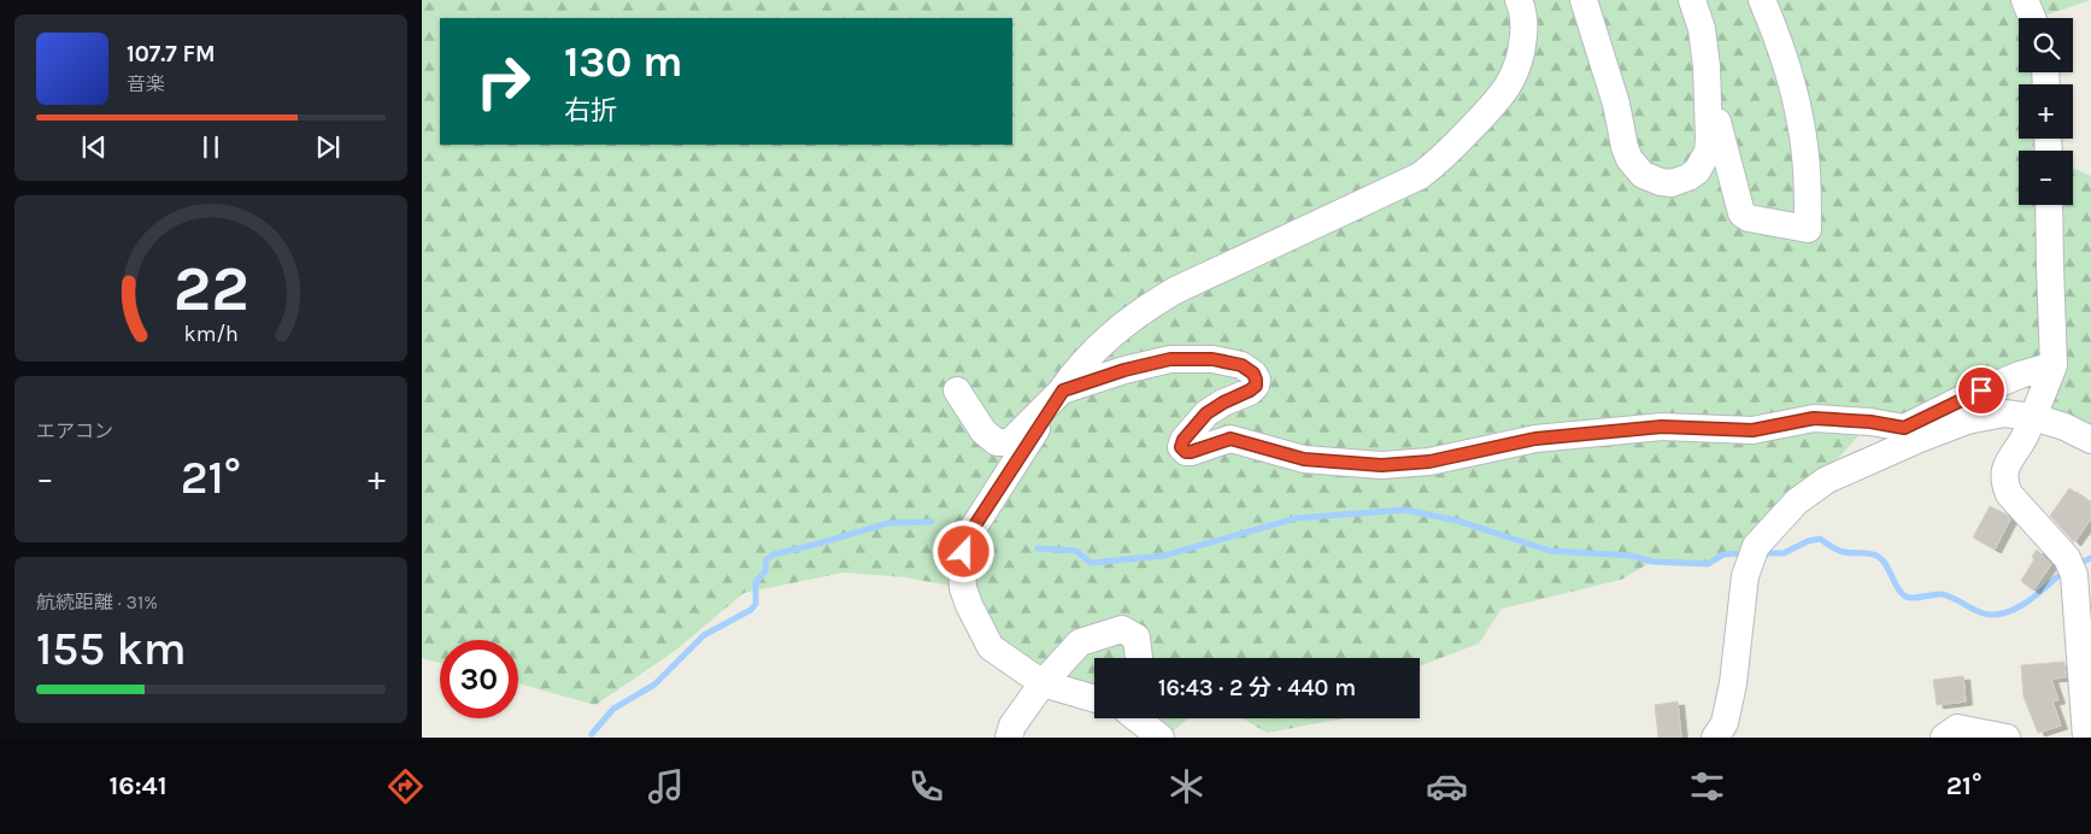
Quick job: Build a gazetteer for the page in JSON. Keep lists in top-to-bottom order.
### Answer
{
  "page": {
    "map_buttons": ["+", "−"],
    "turn": ["130 m", "右折"],
    "song": ["107.7 FM", "音楽"],
    "tile": [
      "エアコン",
      ["航続距離 · 31%", "155 km"]
    ],
    "heat": ["−", "21°", "+"],
    "limit": "30",
    "trip": "16:43 · 2 分 · 440 m",
    "tabs": ["16:41", "21°"],
    "gauge": ["22", "km/h"]
  }
}
